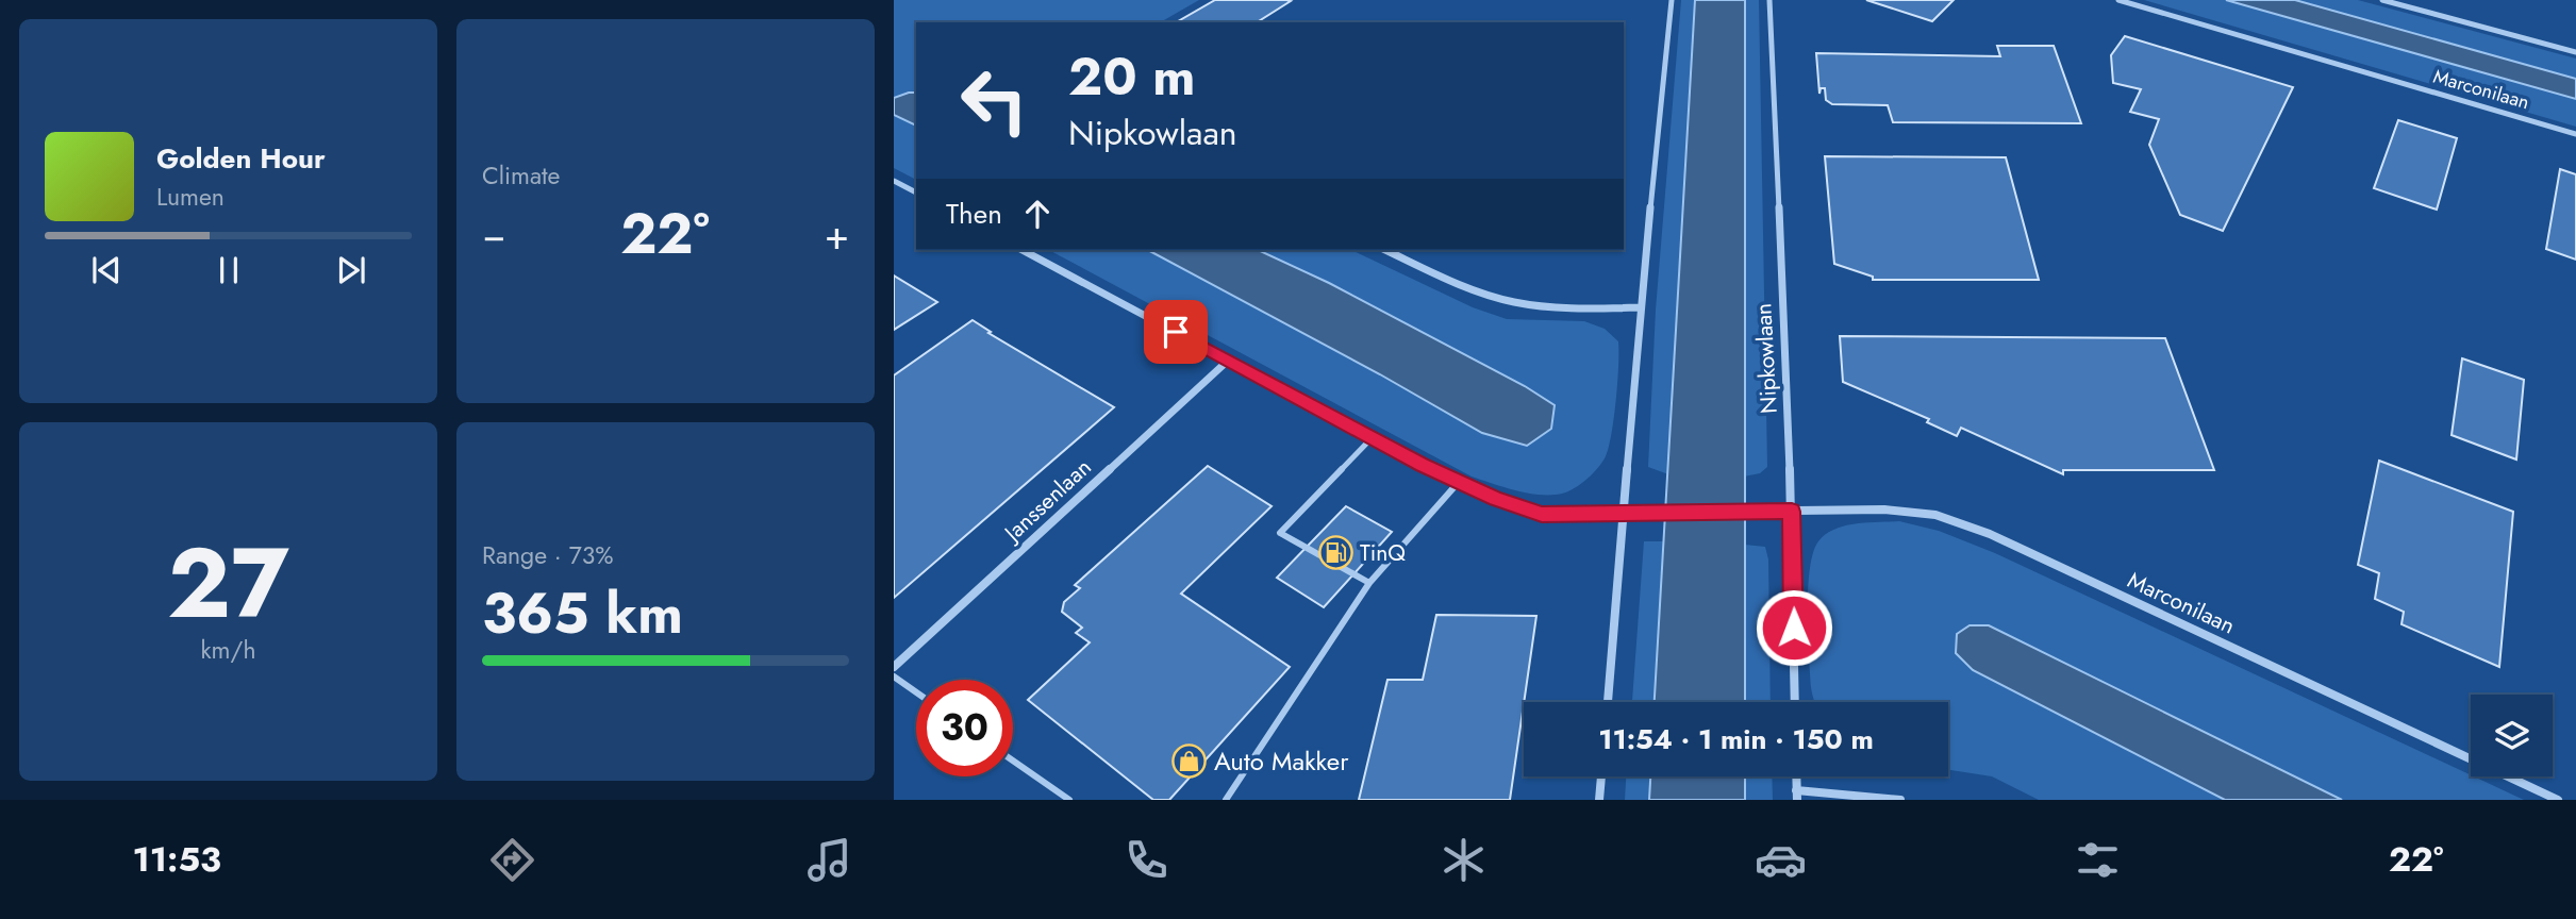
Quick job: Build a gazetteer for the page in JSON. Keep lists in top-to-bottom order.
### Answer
{
  "streets": {
    "street": ["Marconilaan", "Nipkowlaan", "Janssenlaan"]
  },
  "crossings": [
    ["Marconilaan", "Nipkowlaan"]
  ],
  "places": {
    "fuel station": ["TinQ"],
    "shop": ["Auto Makker"]
  },
  "page": {
    "tile": [
      "Climate",
      ["27", "km/h"],
      ["Range · 73%", "365 km"]
    ],
    "turn": ["20 m", "Nipkowlaan"],
    "song": ["Golden Hour", "Lumen"],
    "then": "Then",
    "heat": ["−", "22°", "+"],
    "limit": "30",
    "trip": "11:54 · 1 min · 150 m",
    "tabs": ["11:53", "22°"]
  }
}
